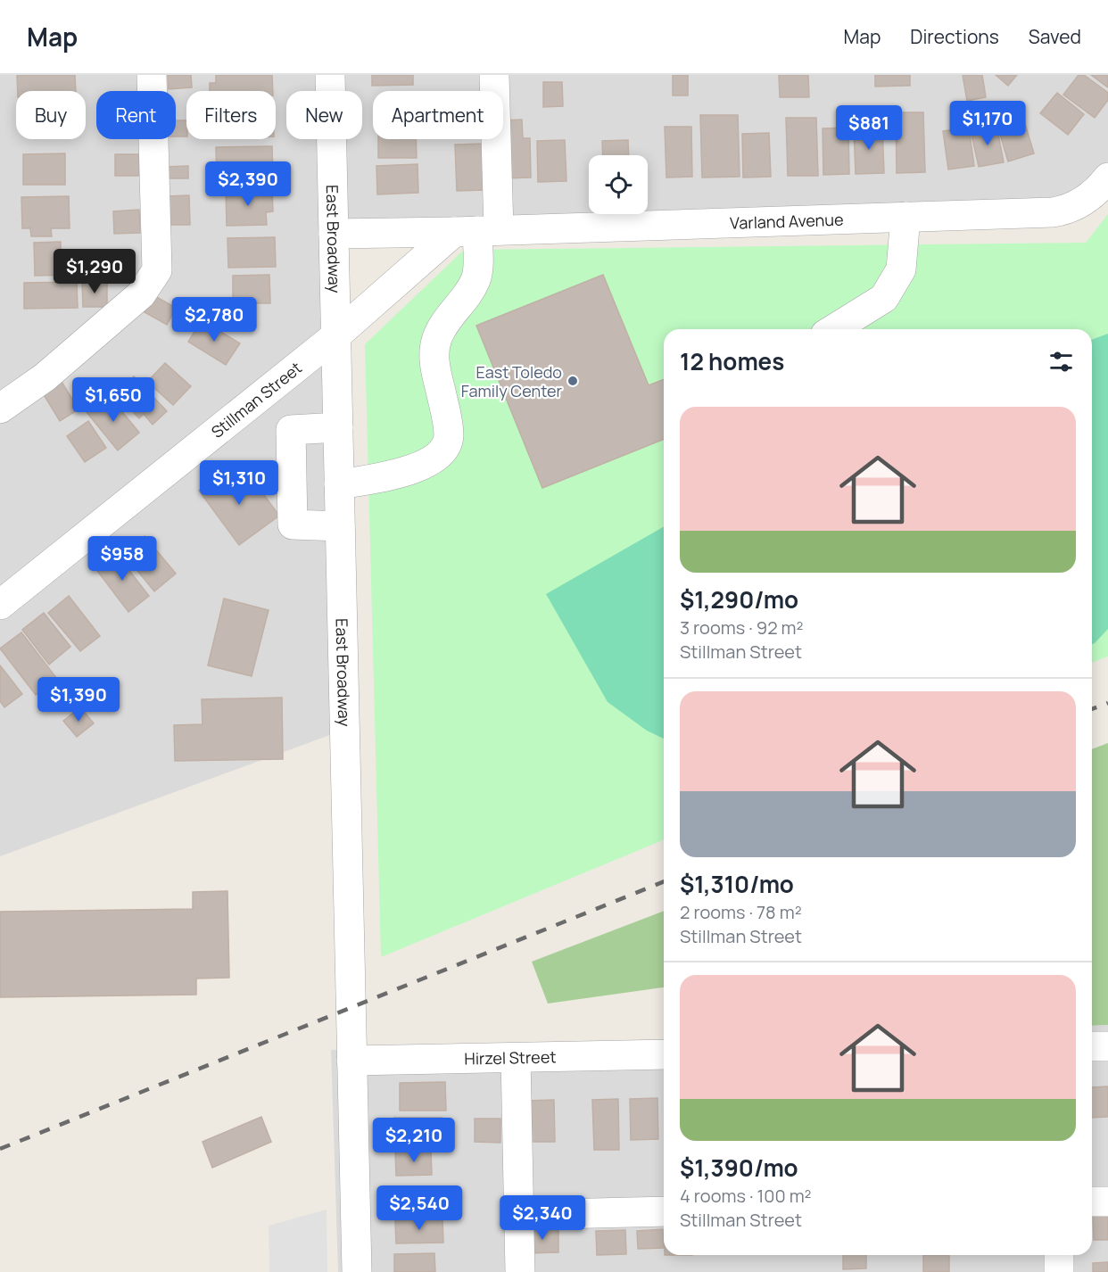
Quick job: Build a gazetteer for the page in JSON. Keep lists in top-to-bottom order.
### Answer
{
  "streets": {
    "street": [
      "Varland Avenue",
      "East Broadway",
      "Stillman Street",
      "Hirzel Street"
    ]
  },
  "crossings": [
    ["Varland Avenue", "East Broadway"],
    ["East Broadway", "Stillman Street"],
    ["East Broadway", "Hirzel Street"]
  ],
  "places": ["East Toledo Family Center"],
  "page": {
    "header": "Map",
    "nav": ["Map", "Directions", "Saved"],
    "chip": [
      "Buy",
      "Rent",
      "Filters",
      "New",
      "Apartment"
    ],
    "price": [
      "$1,170",
      "$881",
      "$2,390",
      "$1,290",
      "$2,780",
      "$1,650",
      "$1,310",
      "$958",
      "$1,390",
      "$2,210",
      "$2,540",
      "$2,340"
    ],
    "heading": "12 homes",
    "list": [
      {
        "name": "$1,290/mo",
        "note": "3 rooms · 92 m² · Stillman Street"
      },
      {
        "name": "$1,310/mo",
        "note": "2 rooms · 78 m² · Stillman Street"
      },
      {
        "name": "$1,390/mo",
        "note": "4 rooms · 100 m² · Stillman Street"
      }
    ]
  }
}
